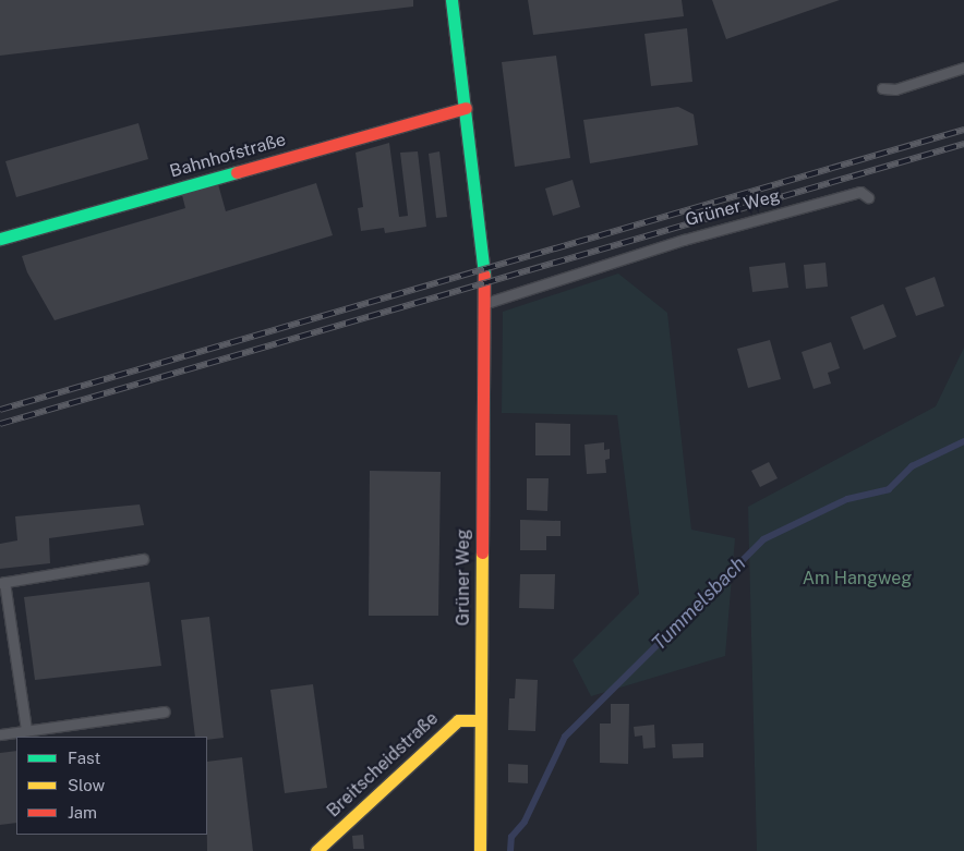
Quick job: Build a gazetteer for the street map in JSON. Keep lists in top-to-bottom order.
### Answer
{
  "streets": {
    "street": ["Bahnhofstraße", "Grüner Weg", "Breitscheidstraße"]
  },
  "crossings": [
    ["Bahnhofstraße", "Grüner Weg"],
    ["Grüner Weg", "Breitscheidstraße"]
  ],
  "water": ["Tummelsbach"],
  "parks": ["Am Hangweg"],
  "legend": ["Fast", "Slow", "Jam"]
}
